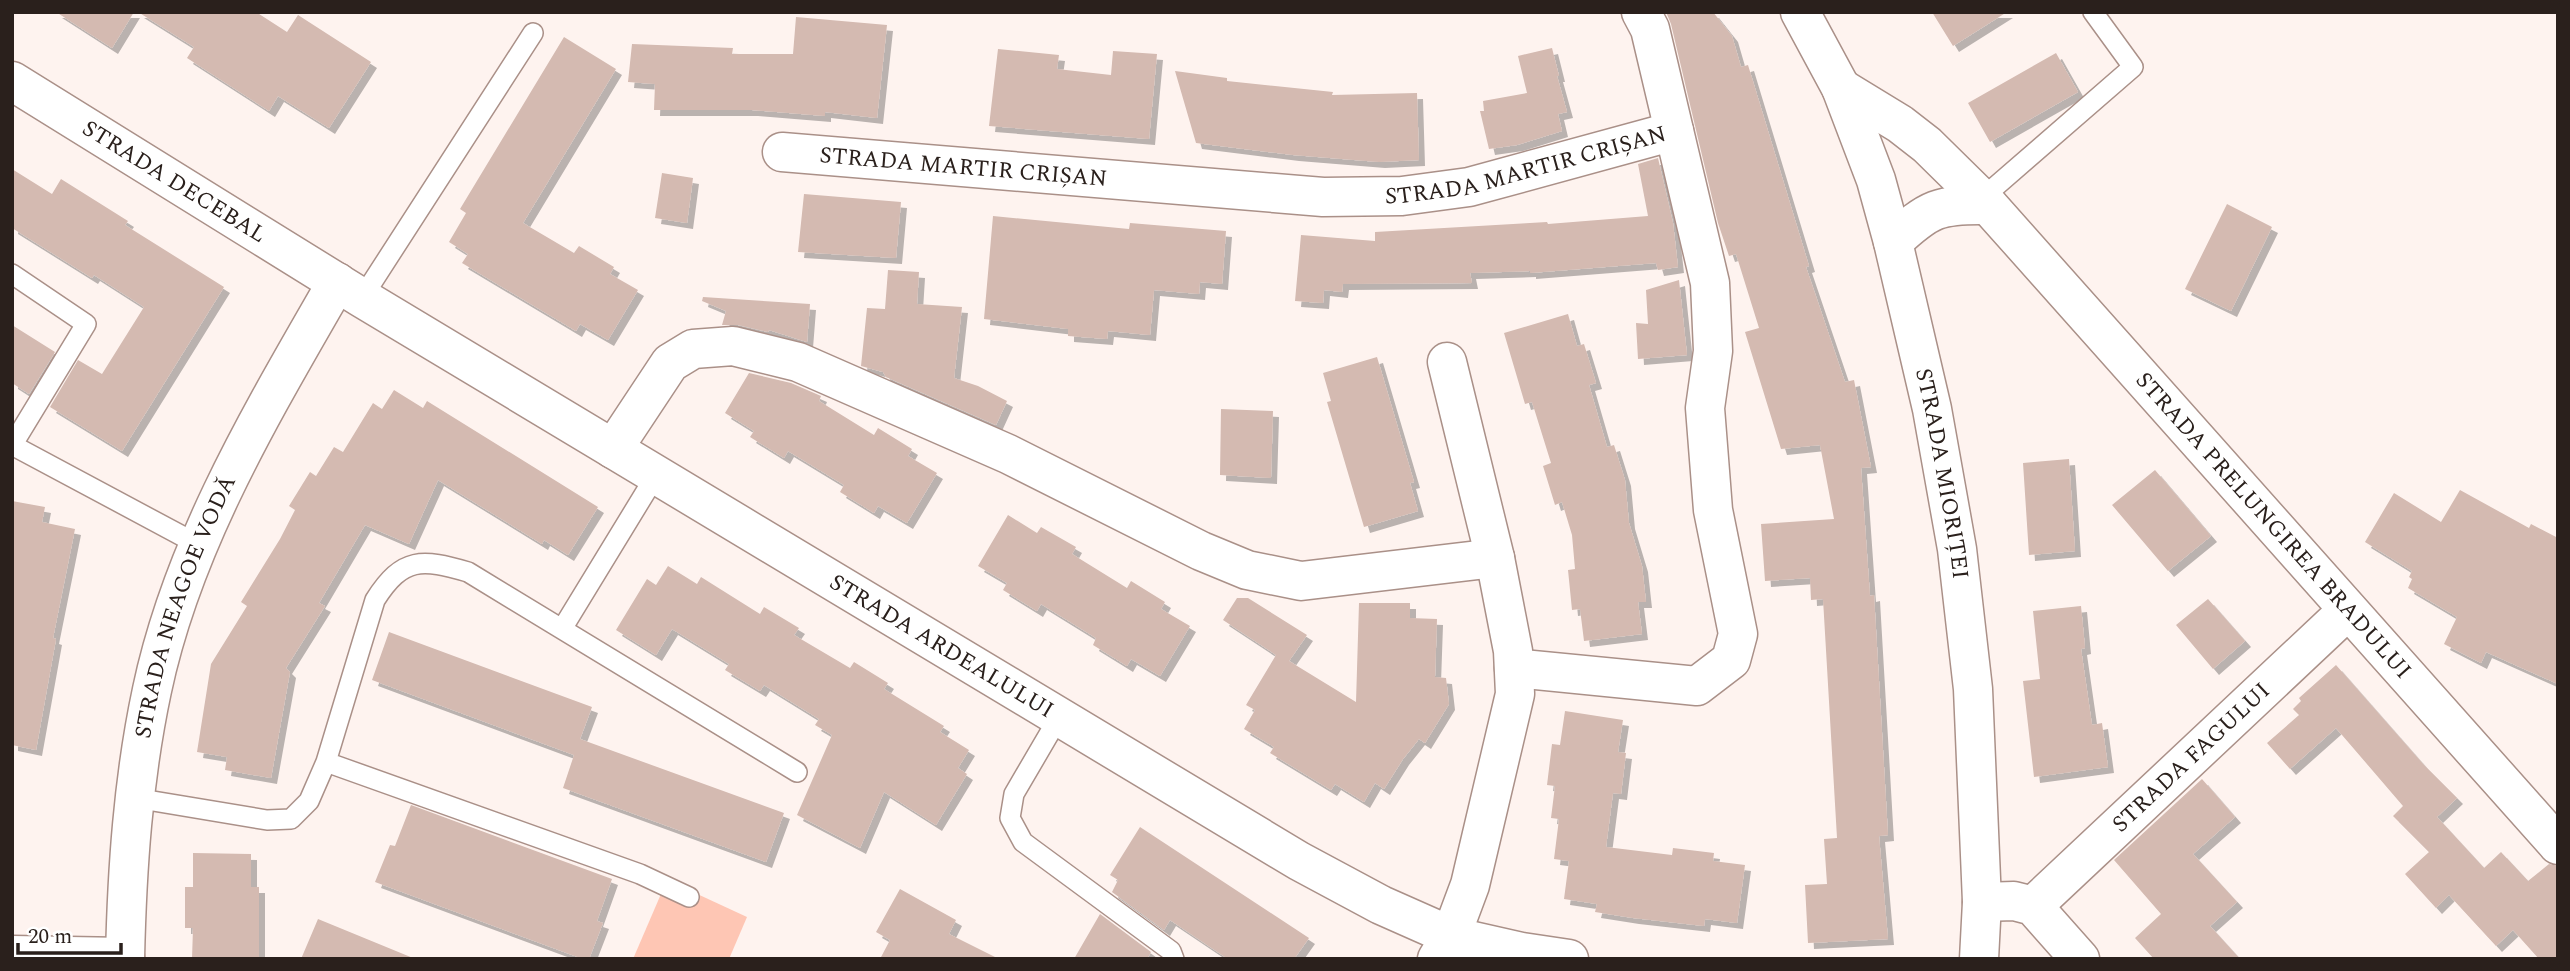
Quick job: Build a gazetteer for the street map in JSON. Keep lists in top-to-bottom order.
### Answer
{
  "streets": {
    "street": [
      "STRADA MARTIR CRIȘAN",
      "STRADA DECEBAL",
      "STRADA MIORIȚEI",
      "STRADA PRELUNGIREA BRADULUI",
      "STRADA NEAGOE VODĂ",
      "STRADA ARDEALULUI",
      "STRADA FAGULUI"
    ]
  },
  "crossings": [
    ["STRADA DECEBAL", "STRADA NEAGOE VODĂ"],
    ["STRADA DECEBAL", "STRADA ARDEALULUI"],
    ["STRADA MIORIȚEI", "STRADA PRELUNGIREA BRADULUI"],
    ["STRADA PRELUNGIREA BRADULUI", "STRADA FAGULUI"],
    ["STRADA NEAGOE VODĂ", "STRADA ARDEALULUI"]
  ],
  "scale_bar": "20 m"
}
